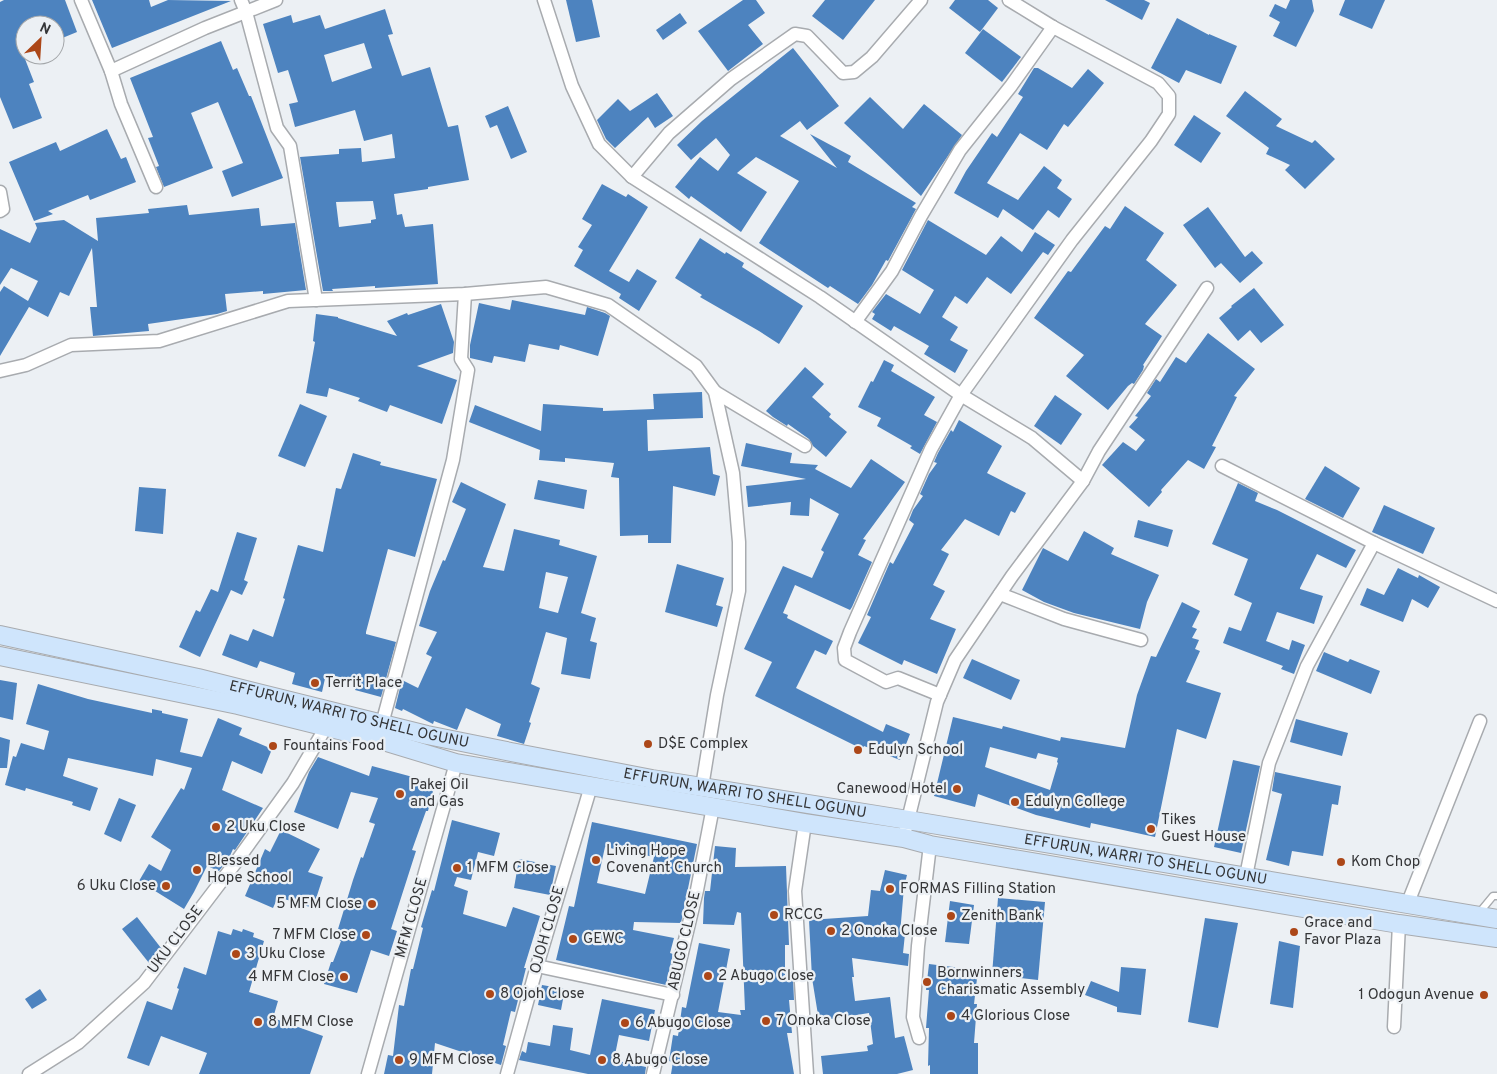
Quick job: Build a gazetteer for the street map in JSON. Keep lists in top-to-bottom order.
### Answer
{
  "streets": {
    "main road": ["EFFURUN, WARRI TO SHELL OGUNU"],
    "street": [
      "MFM CLOSE",
      "OJOH CLOSE",
      "UKU CLOSE",
      "ABUGO CLOSE"
    ]
  },
  "crossings": [
    ["EFFURUN, WARRI TO SHELL OGUNU", "MFM CLOSE"],
    ["EFFURUN, WARRI TO SHELL OGUNU", "OJOH CLOSE"],
    ["EFFURUN, WARRI TO SHELL OGUNU", "UKU CLOSE"],
    ["EFFURUN, WARRI TO SHELL OGUNU", "ABUGO CLOSE"]
  ],
  "places": [
    "Territ Place",
    "D$E Complex",
    "Fountains Food",
    "Edulyn School",
    "Canewood Hotel",
    "Pakej Oil and Gas",
    "Edulyn College",
    "2 Uku Close",
    "Tikes Guest House",
    "Living Hope Covenant Church",
    "Kom Chop",
    "1 MFM Close",
    "Blessed Hope School",
    "6 Uku Close",
    "FORMAS Filling Station",
    "5 MFM Close",
    "RCCG",
    "Zenith Bank",
    "2 Onoka Close",
    "Grace and Favor Plaza",
    "7 MFM Close",
    "GEWC",
    "3 Uku Close",
    "2 Abugo Close",
    "4 MFM Close",
    "Bornwinners Charismatic Assembly",
    "8 Ojoh Close",
    "1 Odogun Avenue",
    "4 Glorious Close",
    "7 Onoka Close",
    "8 MFM Close",
    "6 Abugo Close",
    "9 MFM Close",
    "8 Abugo Close"
  ],
  "north": "top right"
}
